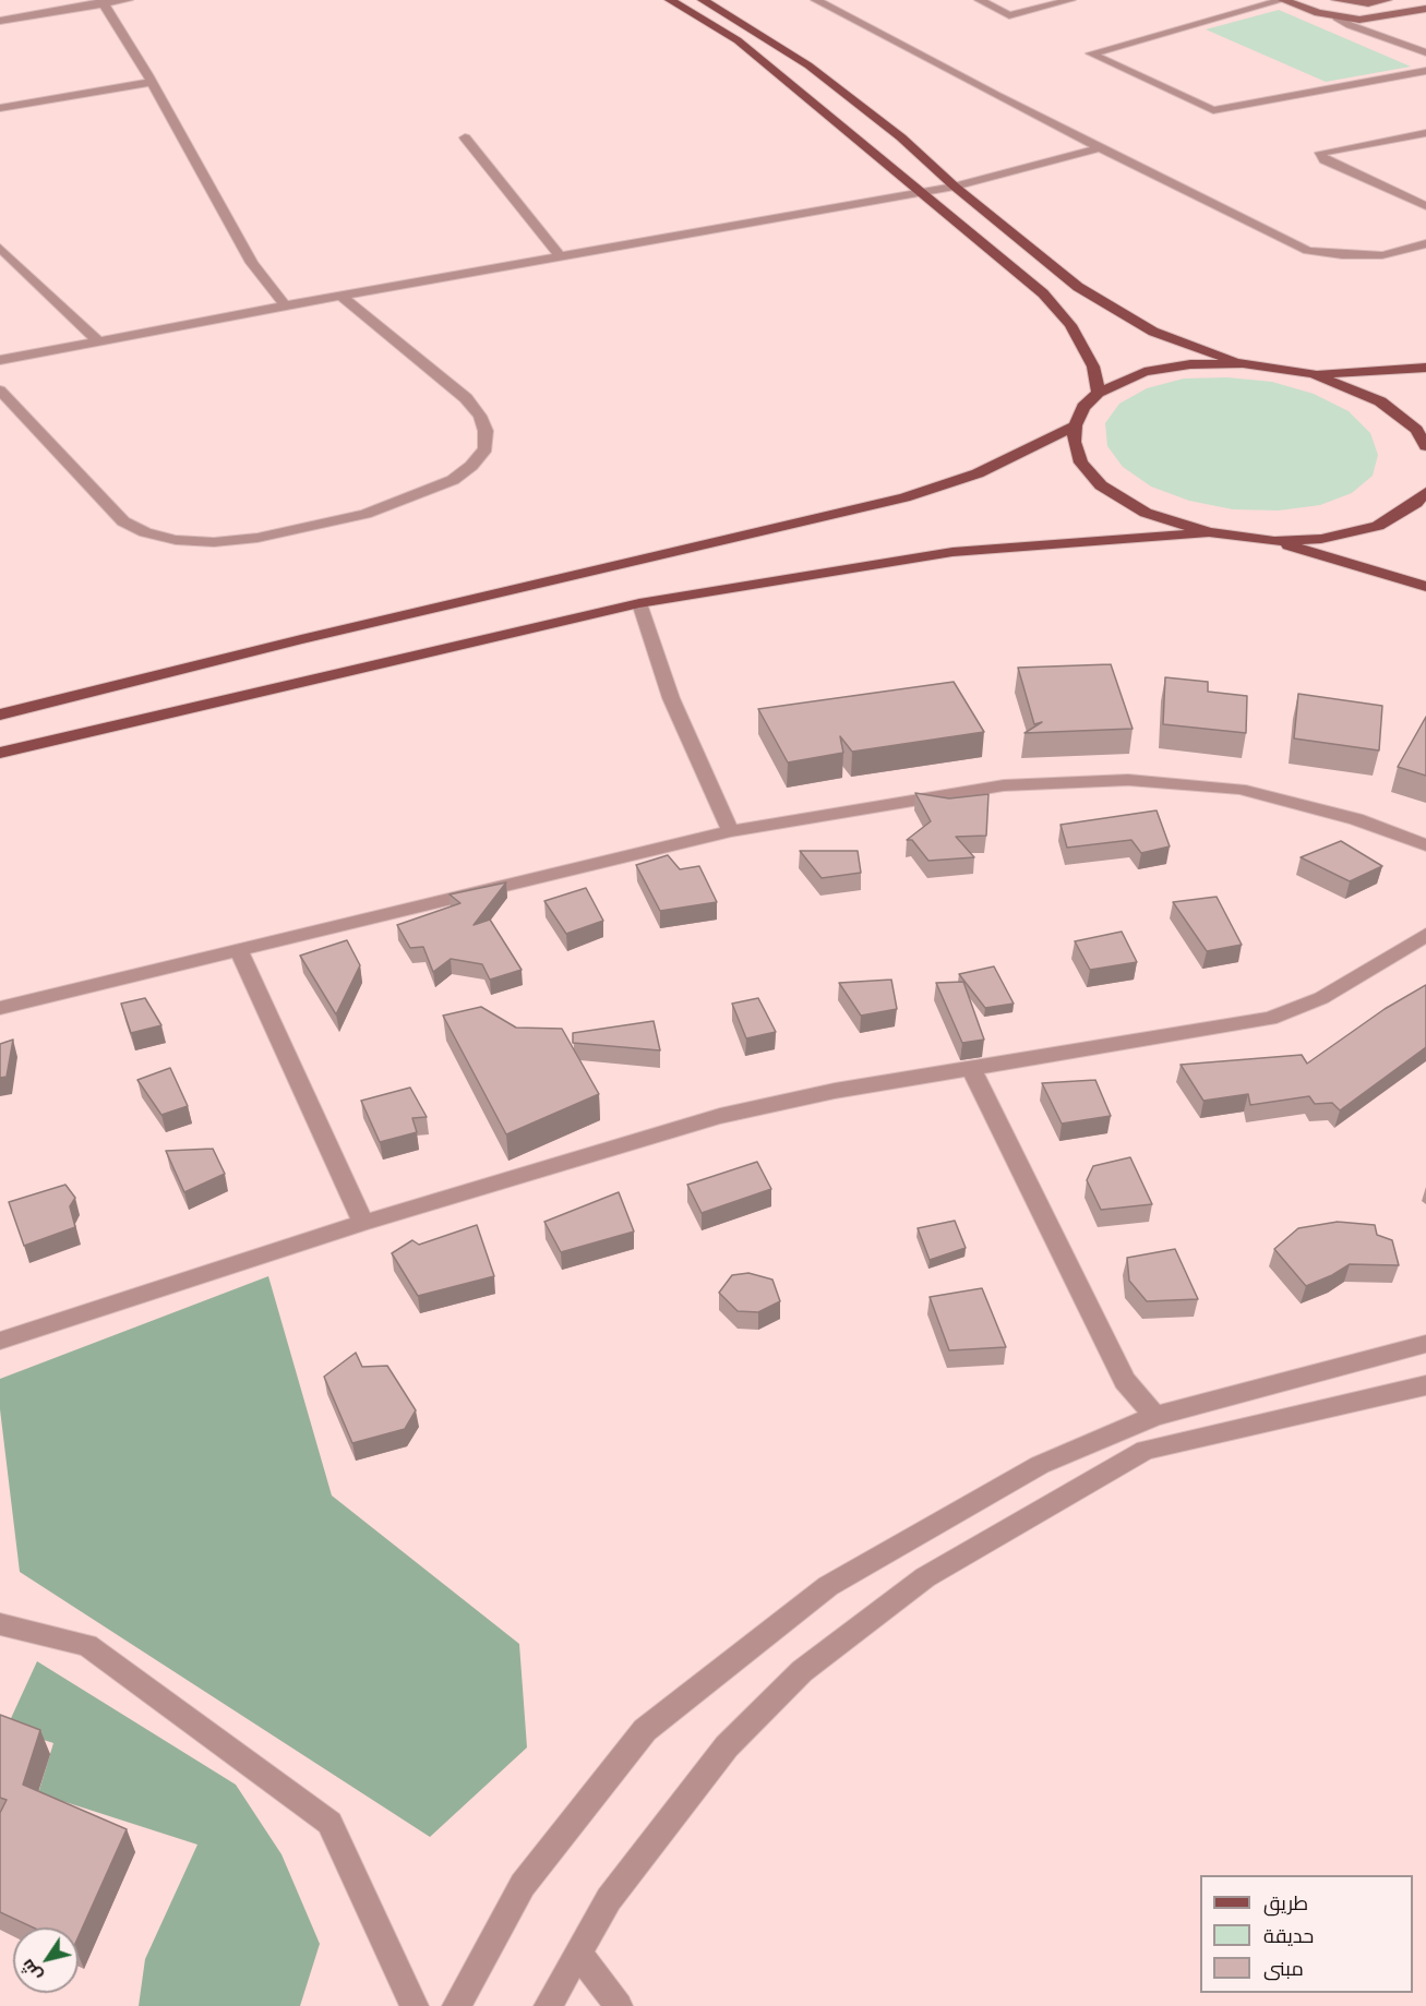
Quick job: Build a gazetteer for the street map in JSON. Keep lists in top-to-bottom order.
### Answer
{
  "legend": ["طريق", "حديقة", "مبنى"],
  "north": "bottom left"
}
